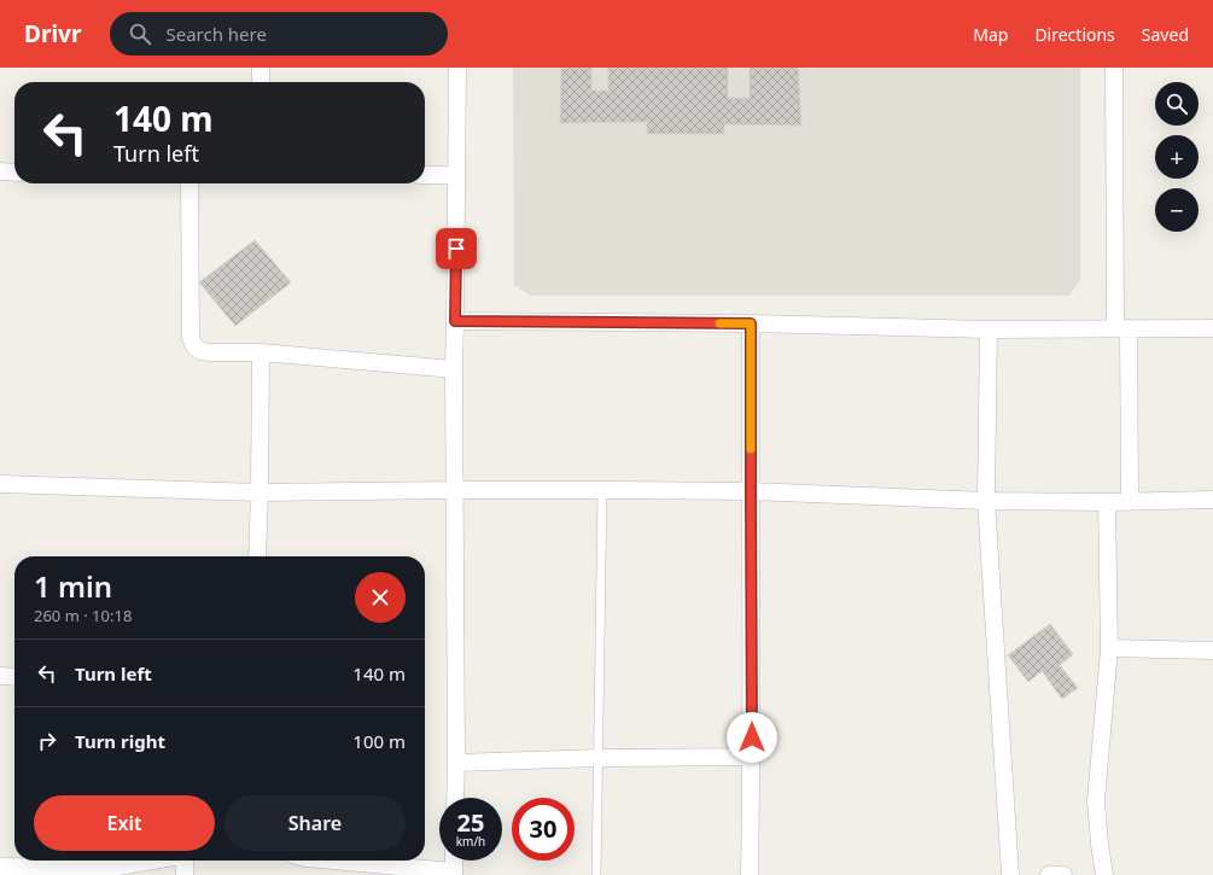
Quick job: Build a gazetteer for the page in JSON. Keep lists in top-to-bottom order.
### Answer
{
  "page": {
    "header": "Drivr",
    "search": "Search here",
    "nav": ["Map", "Directions", "Saved"],
    "map_buttons": ["+", "−"],
    "turn": ["140 m", "Turn left"],
    "heading": ["1 min", "260 m · 10:18"],
    "list": [
      {
        "name": "Turn left",
        "value": "140 m"
      },
      {
        "name": "Turn right",
        "value": "100 m"
      }
    ],
    "buttons": ["Exit", "Share"],
    "speed": "25 km/h",
    "limit": "30"
  }
}
